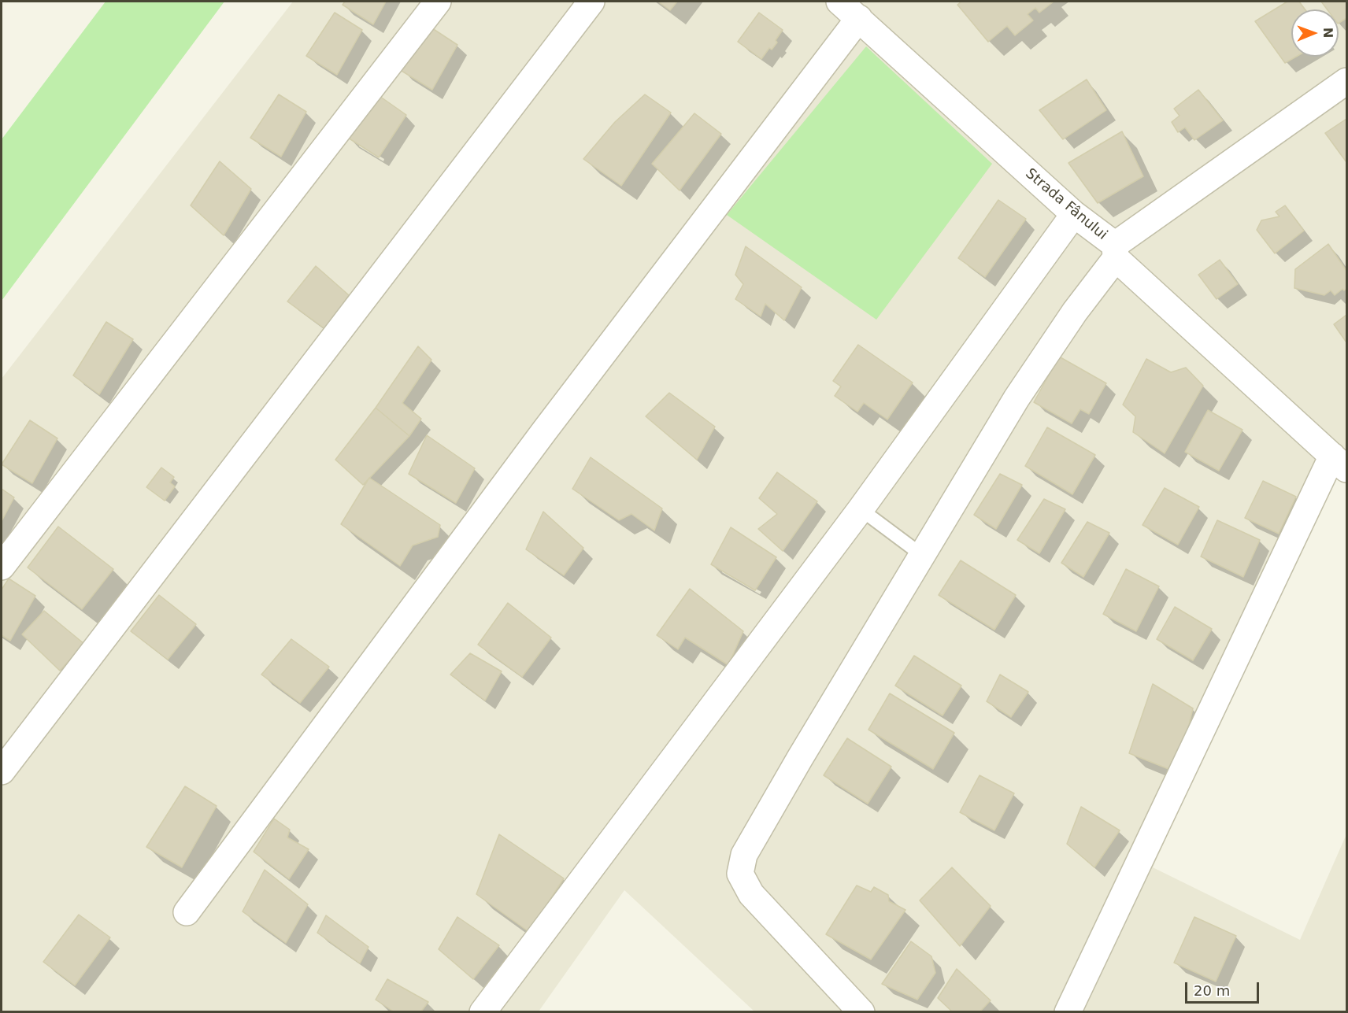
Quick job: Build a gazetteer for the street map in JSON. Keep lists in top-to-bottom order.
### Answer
{
  "streets": {
    "street": ["Strada Fânului"]
  },
  "scale_bar": "20 m",
  "north": "right"
}
